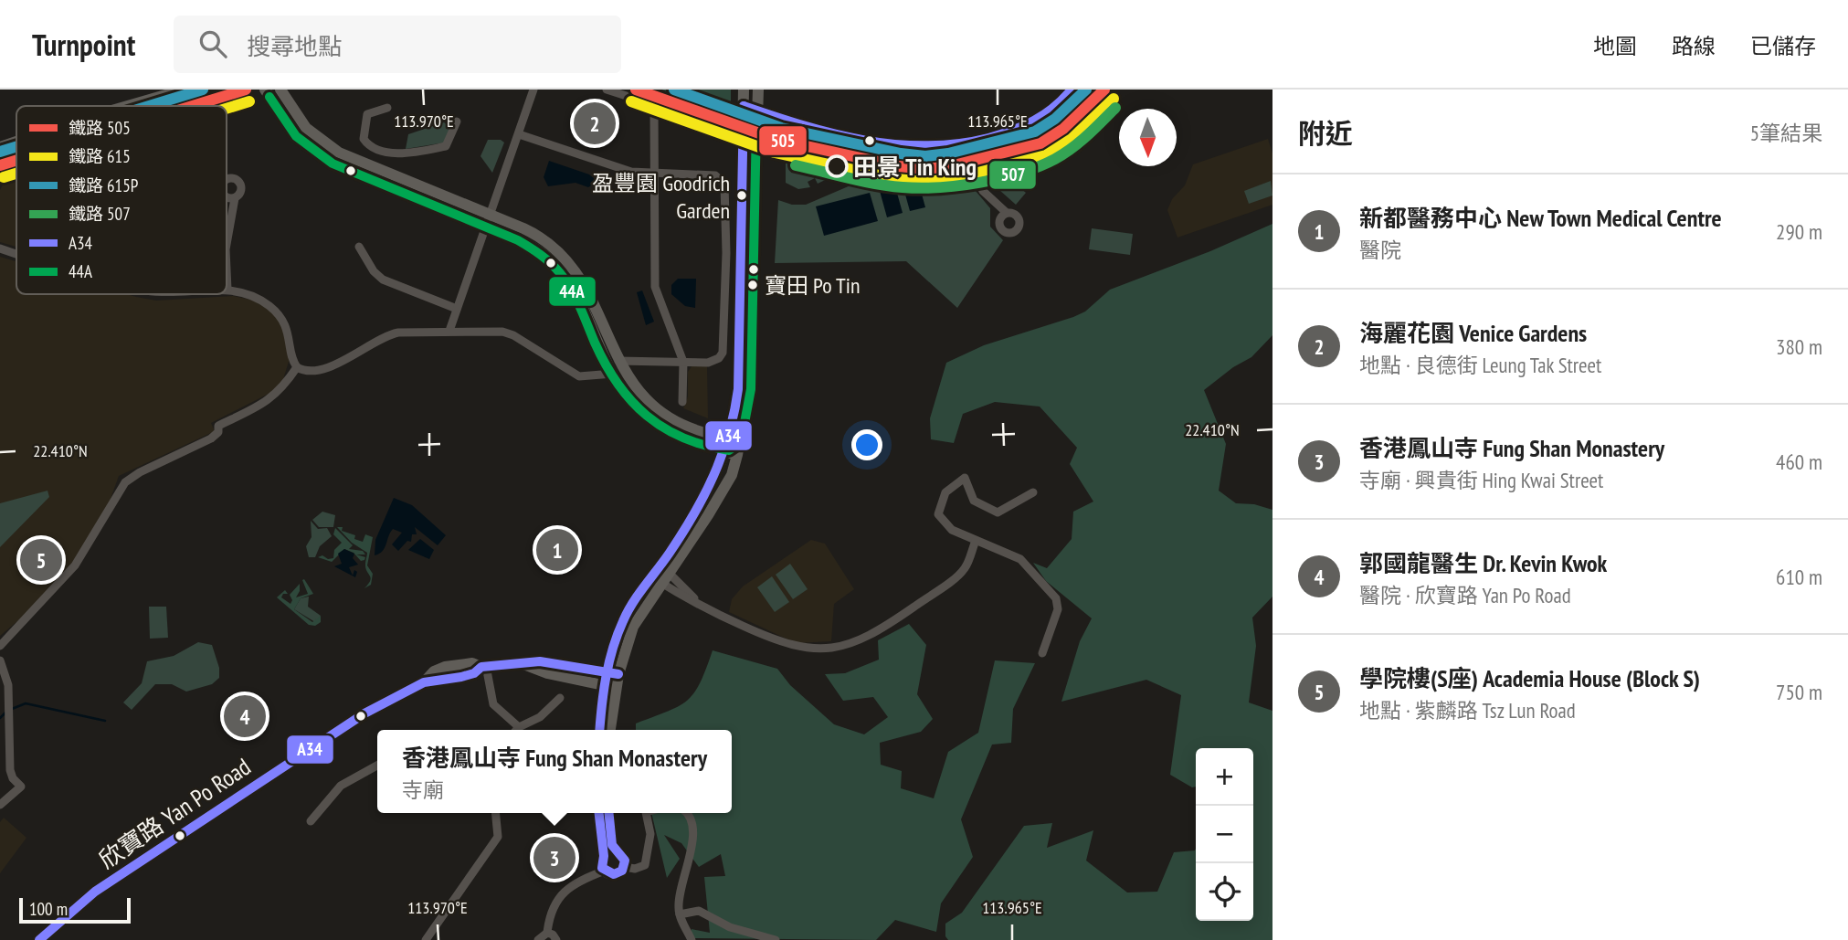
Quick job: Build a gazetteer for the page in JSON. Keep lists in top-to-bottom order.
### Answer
{
  "streets": {
    "street": ["欣寶路 Yan Po Road"]
  },
  "places": ["田景 Tin King", "盈豐園 Goodrich Garden", "寶田 Po Tin"],
  "lines": [
    "rail line 505",
    "rail line 615P",
    "transit line A34",
    "transit line 44A",
    "rail line 615",
    "rail line 507"
  ],
  "legend": [
    "鐵路 505",
    "鐵路 615",
    "鐵路 615P",
    "鐵路 507",
    "A34",
    "44A"
  ],
  "scale_bar": "100 m",
  "north": "bottom",
  "page": {
    "header": "Turnpoint",
    "search": "搜尋地點",
    "nav": ["地圖", "路線", "已儲存"],
    "heading": ["附近", "5筆結果"],
    "pins": [
      "2",
      "1",
      "5",
      "4",
      "3"
    ],
    "list": [
      {
        "mark": "1",
        "name": "新都醫務中心 New Town Medical Centre",
        "note": "醫院",
        "value": "290 m"
      },
      {
        "mark": "2",
        "name": "海麗花園 Venice Gardens",
        "note": "地點 · 良德街 Leung Tak Street",
        "value": "380 m"
      },
      {
        "mark": "3",
        "name": "香港鳳山寺 Fung Shan Monastery",
        "note": "寺廟 · 興貴街 Hing Kwai Street",
        "value": "460 m"
      },
      {
        "mark": "4",
        "name": "郭國龍醫生 Dr. Kevin Kwok",
        "note": "醫院 · 欣寶路 Yan Po Road",
        "value": "610 m"
      },
      {
        "mark": "5",
        "name": "學院樓(S座) Academia House (Block S)",
        "note": "地點 · 紫麟路 Tsz Lun Road",
        "value": "750 m"
      }
    ],
    "popup": ["香港鳳山寺 Fung Shan Monastery", "寺廟"],
    "map_buttons": ["+", "−"],
    "scale": "100 m"
  },
  "coordinates": ["113.970°E", "113.965°E", "22.410°N"]
}
